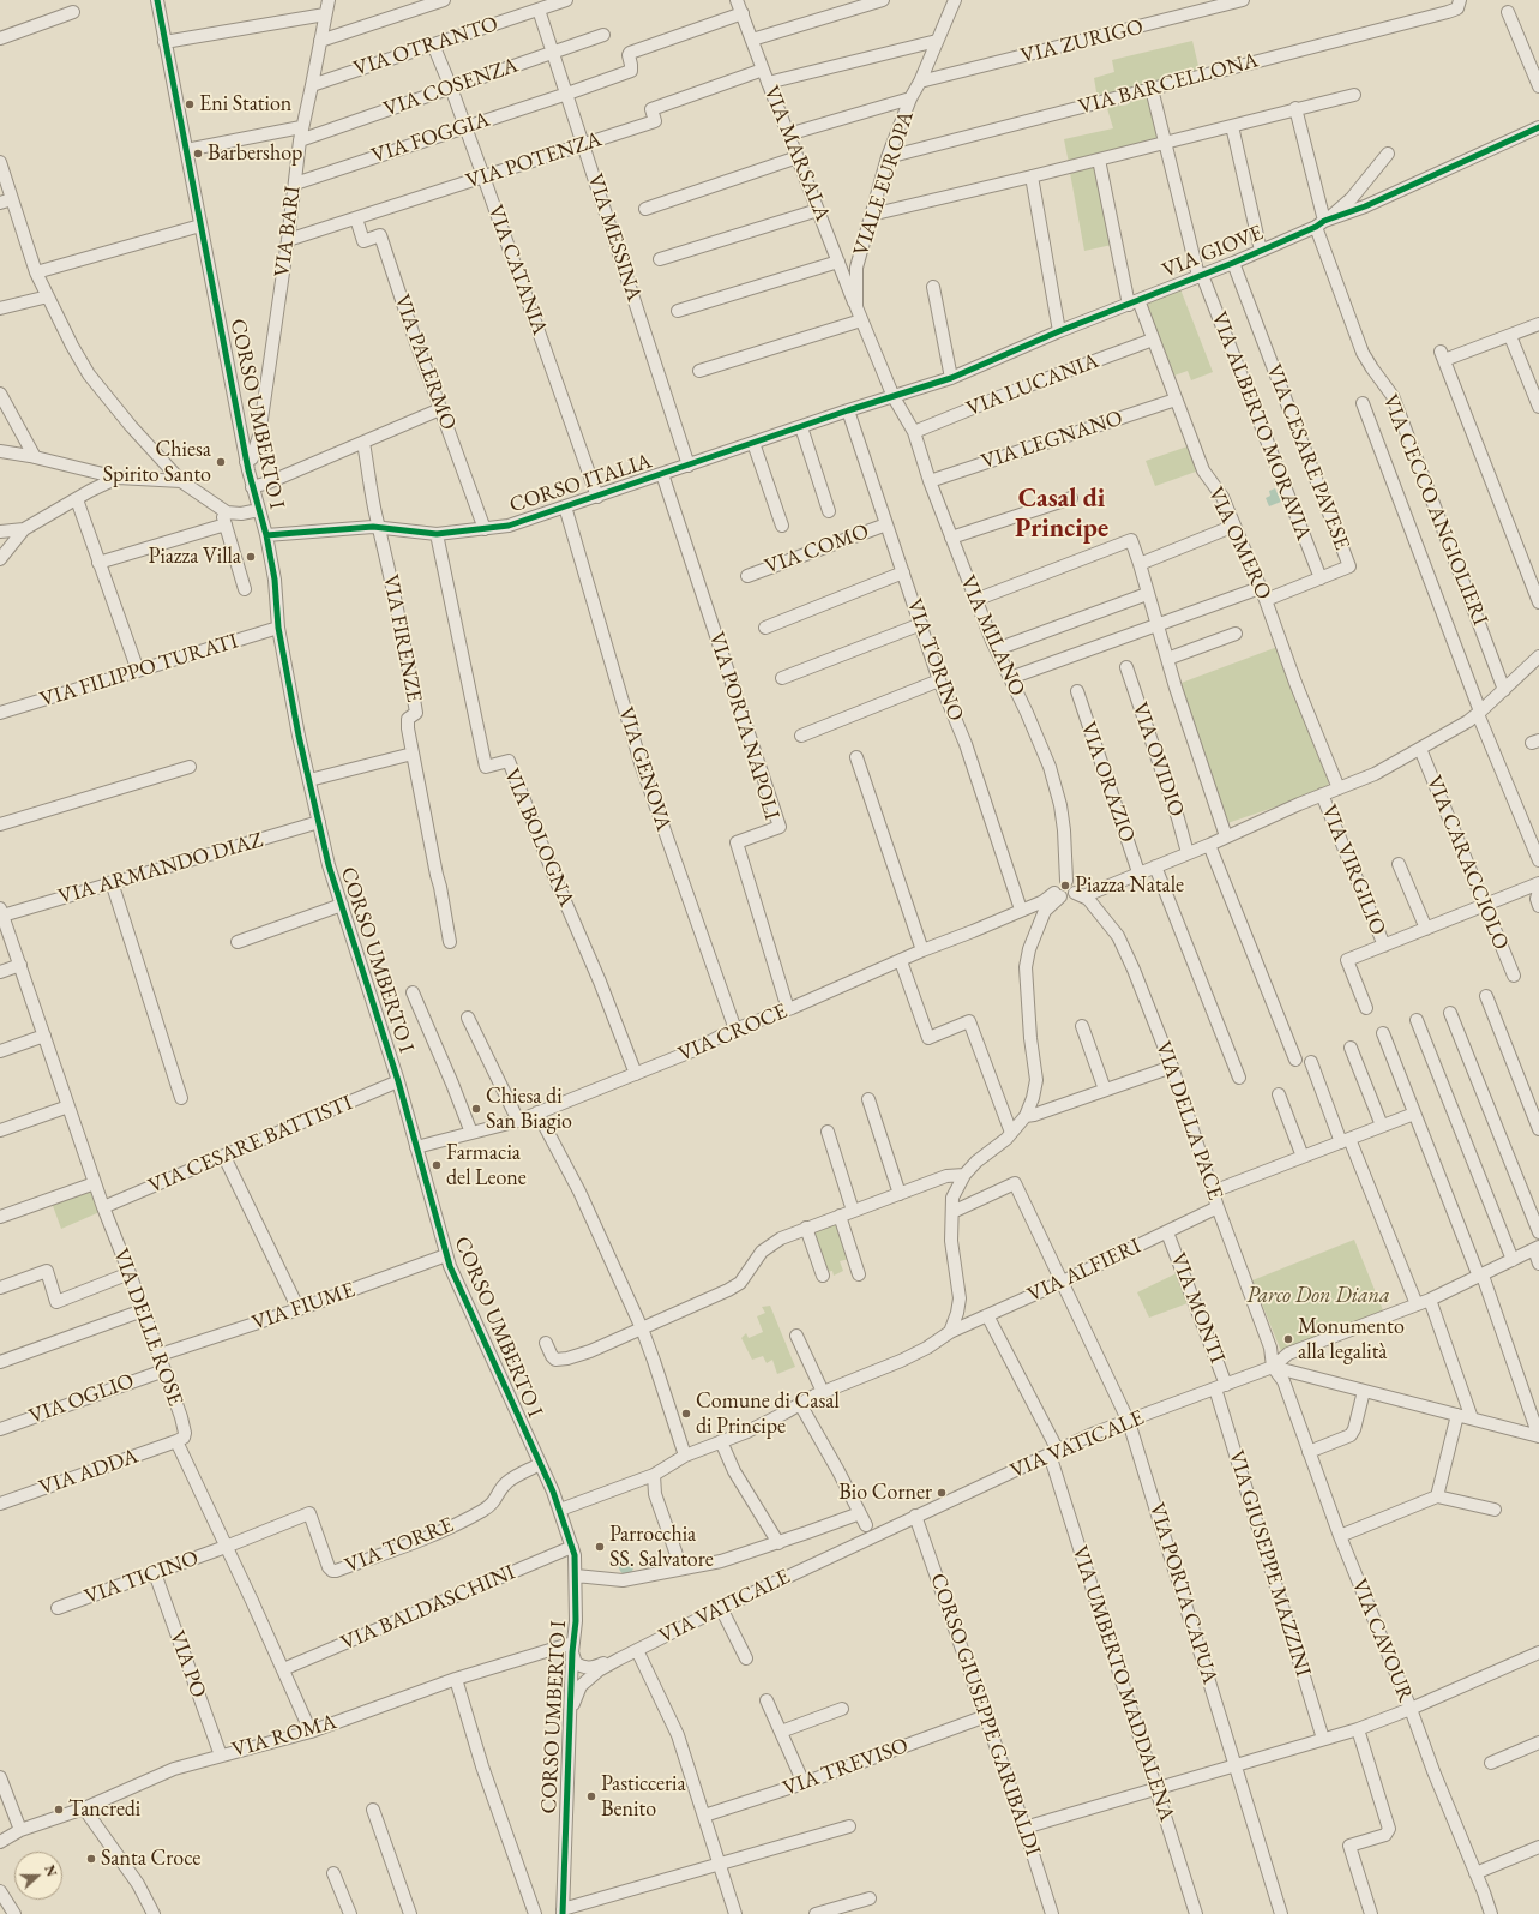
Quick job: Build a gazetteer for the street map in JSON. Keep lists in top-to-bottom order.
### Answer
{
  "streets": {
    "street": [
      "VIA ZURIGO",
      "VIA OTRANTO",
      "VIA BARCELLONA",
      "VIA COSENZA",
      "VIA FOGGIA",
      "VIA MARSALA",
      "VIA POTENZA",
      "VIALE EUROPA",
      "VIA BARI",
      "VIA MESSINA",
      "VIA GIOVE",
      "VIA CATANIA",
      "VIA PALERMO",
      "VIA LUCANIA",
      "CORSO UMBERTO I",
      "VIA ALBERTO MORAVIA",
      "VIA LEGNANO",
      "VIA CESARE PAVESE",
      "CORSO ITALIA",
      "VIA CECCO ANGIOLIERI",
      "VIA OMERO",
      "VIA COMO",
      "VIA MILANO",
      "VIA FIRENZE",
      "VIA TORINO",
      "VIA FILIPPO TURATI",
      "VIA PORTA NAPOLI",
      "VIA OVIDIO",
      "VIA GENOVA",
      "VIA ORAZIO",
      "VIA BOLOGNA",
      "VIA CARACCIOLO",
      "VIA ARMANDO DIAZ",
      "VIA VIRGILIO",
      "VIA CROCE",
      "VIA DELLA PACE",
      "VIA CESARE BATTISTI",
      "VIA ALFIERI",
      "VIA FIUME",
      "VIA MONTI",
      "VIA DELLE ROSE",
      "VIA OGLIO",
      "VIA VATICALE",
      "VIA ADDA",
      "VIA TORRE",
      "VIA GIUSEPPE MAZZINI",
      "VIA TICINO",
      "VIA PORTA CAPUA",
      "VIA BALDASCHINI",
      "VIA CAVOUR",
      "VIA PO",
      "VIA UMBERTO MADDALENA",
      "CORSO GIUSEPPE GARIBALDI",
      "VIA ROMA",
      "VIA TREVISO"
    ]
  },
  "crossings": [
    ["VIA ZURIGO", "VIALE EUROPA"],
    ["VIA OTRANTO", "VIA BARI"],
    ["VIA OTRANTO", "VIA MESSINA"],
    ["VIA OTRANTO", "VIA CATANIA"],
    ["VIA BARCELLONA", "VIALE EUROPA"],
    ["VIA BARCELLONA", "VIA ALBERTO MORAVIA"],
    ["VIA COSENZA", "VIA BARI"],
    ["VIA COSENZA", "VIA MESSINA"],
    ["VIA COSENZA", "VIA CATANIA"],
    ["VIA FOGGIA", "VIA MARSALA"],
    ["VIA FOGGIA", "VIA BARI"],
    ["VIA FOGGIA", "VIA MESSINA"],
    ["VIA FOGGIA", "VIA CATANIA"],
    ["VIA MARSALA", "VIA POTENZA"],
    ["VIA MARSALA", "VIALE EUROPA"],
    ["VIA POTENZA", "VIA BARI"],
    ["VIA POTENZA", "VIA MESSINA"],
    ["VIA POTENZA", "VIA CATANIA"],
    ["VIA POTENZA", "VIA PALERMO"],
    ["VIALE EUROPA", "VIA GIOVE"],
    ["VIALE EUROPA", "CORSO ITALIA"],
    ["VIALE EUROPA", "VIA MILANO"],
    ["VIA BARI", "CORSO UMBERTO I"],
    ["VIA MESSINA", "CORSO ITALIA"],
    ["VIA GIOVE", "VIA ALBERTO MORAVIA"],
    ["VIA GIOVE", "VIA CESARE PAVESE"],
    ["VIA GIOVE", "CORSO ITALIA"],
    ["VIA GIOVE", "VIA CECCO ANGIOLIERI"],
    ["VIA GIOVE", "VIA OMERO"],
    ["VIA GIOVE", "VIA MILANO"],
    ["VIA CATANIA", "CORSO ITALIA"],
    ["VIA PALERMO", "CORSO ITALIA"],
    ["VIA LUCANIA", "VIA OMERO"],
    ["VIA LUCANIA", "VIA MILANO"],
    ["CORSO UMBERTO I", "CORSO ITALIA"],
    ["CORSO UMBERTO I", "VIA FILIPPO TURATI"],
    ["CORSO UMBERTO I", "VIA ARMANDO DIAZ"],
    ["CORSO UMBERTO I", "VIA CROCE"],
    ["CORSO UMBERTO I", "VIA CESARE BATTISTI"],
    ["CORSO UMBERTO I", "VIA ALFIERI"],
    ["CORSO UMBERTO I", "VIA FIUME"],
    ["CORSO UMBERTO I", "VIA VATICALE"],
    ["CORSO UMBERTO I", "VIA TORRE"],
    ["CORSO UMBERTO I", "VIA BALDASCHINI"],
    ["CORSO UMBERTO I", "VIA ROMA"],
    ["VIA ALBERTO MORAVIA", "VIA CESARE PAVESE"],
    ["VIA LEGNANO", "VIA OMERO"],
    ["VIA LEGNANO", "VIA MILANO"],
    ["VIA CESARE PAVESE", "VIA OMERO"],
    ["CORSO ITALIA", "VIA MILANO"],
    ["CORSO ITALIA", "VIA FIRENZE"],
    ["CORSO ITALIA", "VIA TORINO"],
    ["CORSO ITALIA", "VIA PORTA NAPOLI"],
    ["CORSO ITALIA", "VIA GENOVA"],
    ["CORSO ITALIA", "VIA BOLOGNA"],
    ["VIA COMO", "VIA TORINO"],
    ["VIA MILANO", "VIA CROCE"],
    ["VIA MILANO", "VIA DELLA PACE"],
    ["VIA TORINO", "VIA CROCE"],
    ["VIA PORTA NAPOLI", "VIA CROCE"],
    ["VIA GENOVA", "VIA CROCE"],
    ["VIA BOLOGNA", "VIA CROCE"],
    ["VIA ARMANDO DIAZ", "VIA DELLE ROSE"],
    ["VIA CROCE", "VIA DELLA PACE"],
    ["VIA DELLA PACE", "VIA ALFIERI"],
    ["VIA DELLA PACE", "VIA VATICALE"],
    ["VIA DELLA PACE", "VIA CAVOUR"],
    ["VIA CESARE BATTISTI", "VIA DELLE ROSE"],
    ["VIA ALFIERI", "VIA MONTI"],
    ["VIA ALFIERI", "VIA PORTA CAPUA"],
    ["VIA ALFIERI", "VIA UMBERTO MADDALENA"],
    ["VIA FIUME", "VIA DELLE ROSE"],
    ["VIA MONTI", "VIA VATICALE"],
    ["VIA MONTI", "VIA GIUSEPPE MAZZINI"],
    ["VIA DELLE ROSE", "VIA OGLIO"],
    ["VIA DELLE ROSE", "VIA ADDA"],
    ["VIA VATICALE", "VIA GIUSEPPE MAZZINI"],
    ["VIA VATICALE", "VIA PORTA CAPUA"],
    ["VIA VATICALE", "VIA CAVOUR"],
    ["VIA VATICALE", "VIA UMBERTO MADDALENA"],
    ["VIA VATICALE", "CORSO GIUSEPPE GARIBALDI"],
    ["VIA VATICALE", "VIA ROMA"],
    ["VIA TORRE", "VIA TICINO"],
    ["VIA TICINO", "VIA PO"],
    ["VIA PO", "VIA ROMA"],
    ["CORSO GIUSEPPE GARIBALDI", "VIA TREVISO"]
  ],
  "districts": ["Casal di Principe"],
  "parks": ["Parco Don Diana"],
  "places": [
    "Eni Station",
    "Barbershop",
    "Chiesa Spirito Santo",
    "Piazza Villa",
    "Piazza Natale",
    "Chiesa di San Biagio",
    "Farmacia del Leone",
    "Monumento alla legalità",
    "Comune di Casal di Principe",
    "Bio Corner",
    "Parrocchia SS. Salvatore",
    "Pasticceria Benito",
    "Tancredi",
    "Santa Croce"
  ],
  "north": "right"
}
